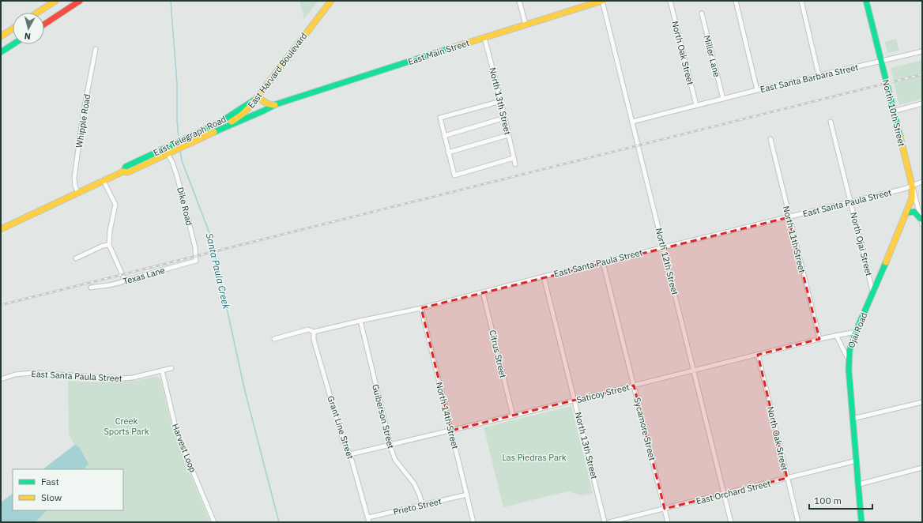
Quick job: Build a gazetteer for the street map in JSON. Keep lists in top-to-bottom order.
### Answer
{
  "streets": {
    "main road": [
      "East Main Street",
      "East Harvard Boulevard",
      "North 10th Street",
      "East Telegraph Road",
      "Ojai Road"
    ],
    "street": [
      "North Oak Street",
      "Miller Lane",
      "East Santa Barbara Street",
      "North 13th Street",
      "Whipple Road",
      "East Santa Paula Street",
      "Dike Road",
      "North 11th Street",
      "North Ojai Street",
      "North 12th Street",
      "Texas Lane",
      "Citrus Street",
      "Saticoy Street",
      "North 14th Street",
      "Guiberson Street",
      "Grant Line Street",
      "Sycamore Street",
      "Harvest Loop",
      "East Orchard Street",
      "Prieto Street"
    ]
  },
  "crossings": [
    ["East Main Street", "North 13th Street"],
    ["East Main Street", "East Telegraph Road"],
    ["East Main Street", "North 12th Street"],
    ["North Oak Street", "East Santa Barbara Street"],
    ["North Oak Street", "Saticoy Street"],
    ["North Oak Street", "East Orchard Street"],
    ["Miller Lane", "East Santa Barbara Street"],
    ["East Harvard Boulevard", "East Telegraph Road"],
    ["East Santa Barbara Street", "North 10th Street"],
    ["East Santa Barbara Street", "North 12th Street"],
    ["North 13th Street", "East Santa Paula Street"],
    ["North 13th Street", "Saticoy Street"],
    ["North 10th Street", "East Santa Paula Street"],
    ["North 10th Street", "Ojai Road"],
    ["Whipple Road", "East Telegraph Road"],
    ["East Telegraph Road", "Dike Road"],
    ["East Santa Paula Street", "North 11th Street"],
    ["East Santa Paula Street", "North Ojai Street"],
    ["East Santa Paula Street", "North 12th Street"],
    ["East Santa Paula Street", "Ojai Road"],
    ["East Santa Paula Street", "Citrus Street"],
    ["East Santa Paula Street", "North 14th Street"],
    ["East Santa Paula Street", "Guiberson Street"],
    ["East Santa Paula Street", "Grant Line Street"],
    ["East Santa Paula Street", "Sycamore Street"],
    ["East Santa Paula Street", "Harvest Loop"],
    ["Dike Road", "Texas Lane"],
    ["North 11th Street", "Saticoy Street"],
    ["North Ojai Street", "Ojai Road"],
    ["North 12th Street", "Saticoy Street"],
    ["North 12th Street", "East Orchard Street"],
    ["Ojai Road", "Saticoy Street"],
    ["Ojai Road", "East Orchard Street"],
    ["Citrus Street", "Saticoy Street"],
    ["Saticoy Street", "North 14th Street"],
    ["Saticoy Street", "Guiberson Street"],
    ["Saticoy Street", "Grant Line Street"],
    ["Saticoy Street", "Sycamore Street"],
    ["North 14th Street", "Prieto Street"],
    ["Guiberson Street", "Prieto Street"],
    ["Grant Line Street", "Prieto Street"],
    ["Sycamore Street", "East Orchard Street"]
  ],
  "water": ["Santa Paula Creek"],
  "parks": ["Creek Sports Park", "Las Piedras Park"],
  "legend": ["Fast", "Slow"],
  "scale_bar": "100 m",
  "north": "bottom"
}
